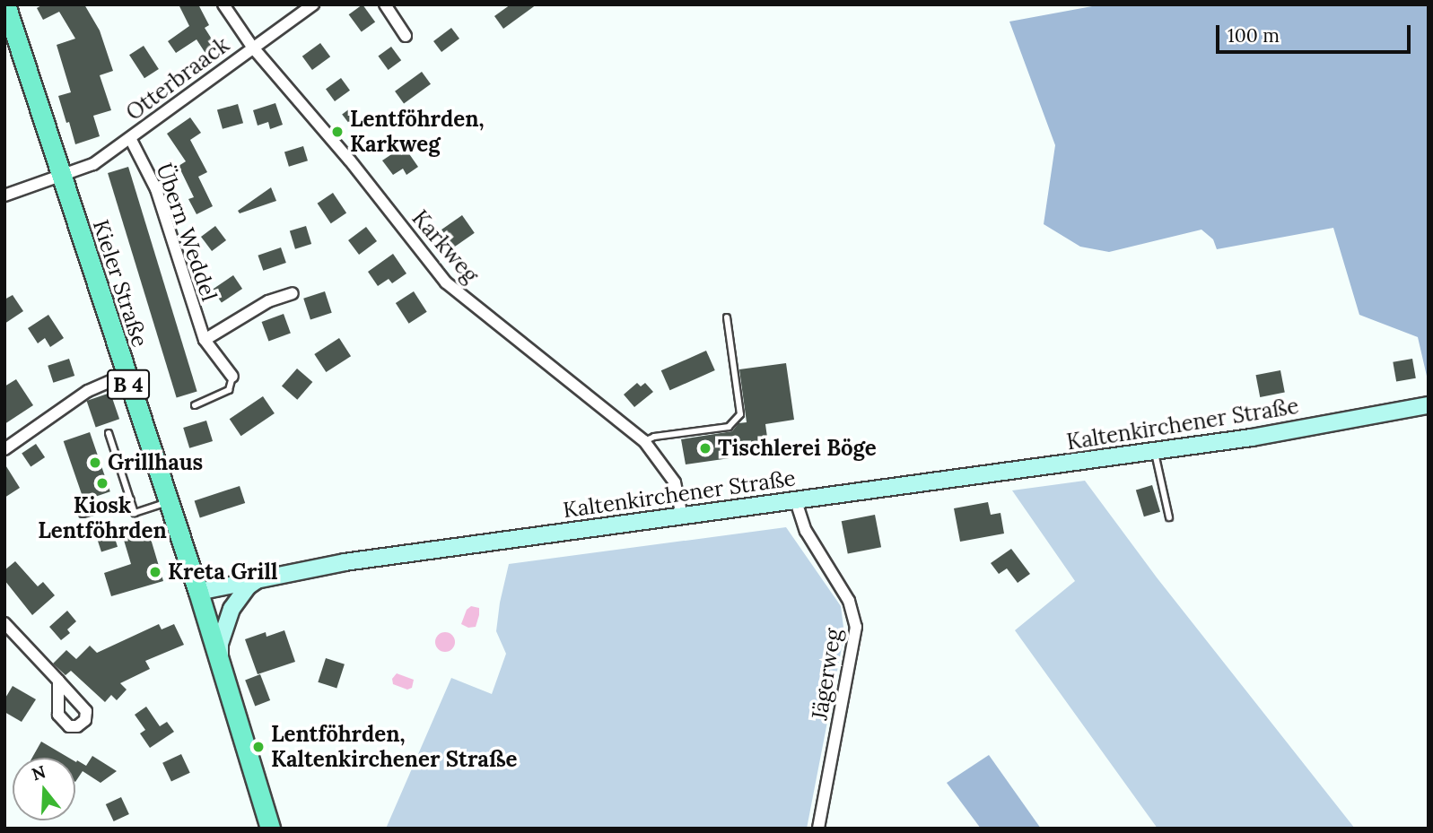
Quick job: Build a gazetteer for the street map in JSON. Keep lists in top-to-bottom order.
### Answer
{
  "streets": {
    "main road": ["Kieler Straße", "B 4", "Kaltenkirchener Straße"],
    "street": [
      "Otterbraack",
      "Übern Weddel",
      "Karkweg",
      "Jägerweg"
    ]
  },
  "crossings": [
    ["Otterbraack", "Übern Weddel"],
    ["Otterbraack", "Karkweg"],
    ["Otterbraack", "Kieler Straße"],
    ["Karkweg", "Kaltenkirchener Straße"],
    ["Kieler Straße", "Kaltenkirchener Straße"],
    ["Kaltenkirchener Straße", "Jägerweg"]
  ],
  "places": [
    "Lentföhrden, Karkweg",
    "Tischlerei Böge",
    "Grillhaus",
    "Kiosk Lentföhrden",
    "Kreta Grill",
    "Lentföhrden, Kaltenkirchener Straße"
  ],
  "scale_bar": "100 m",
  "north": "top"
}
